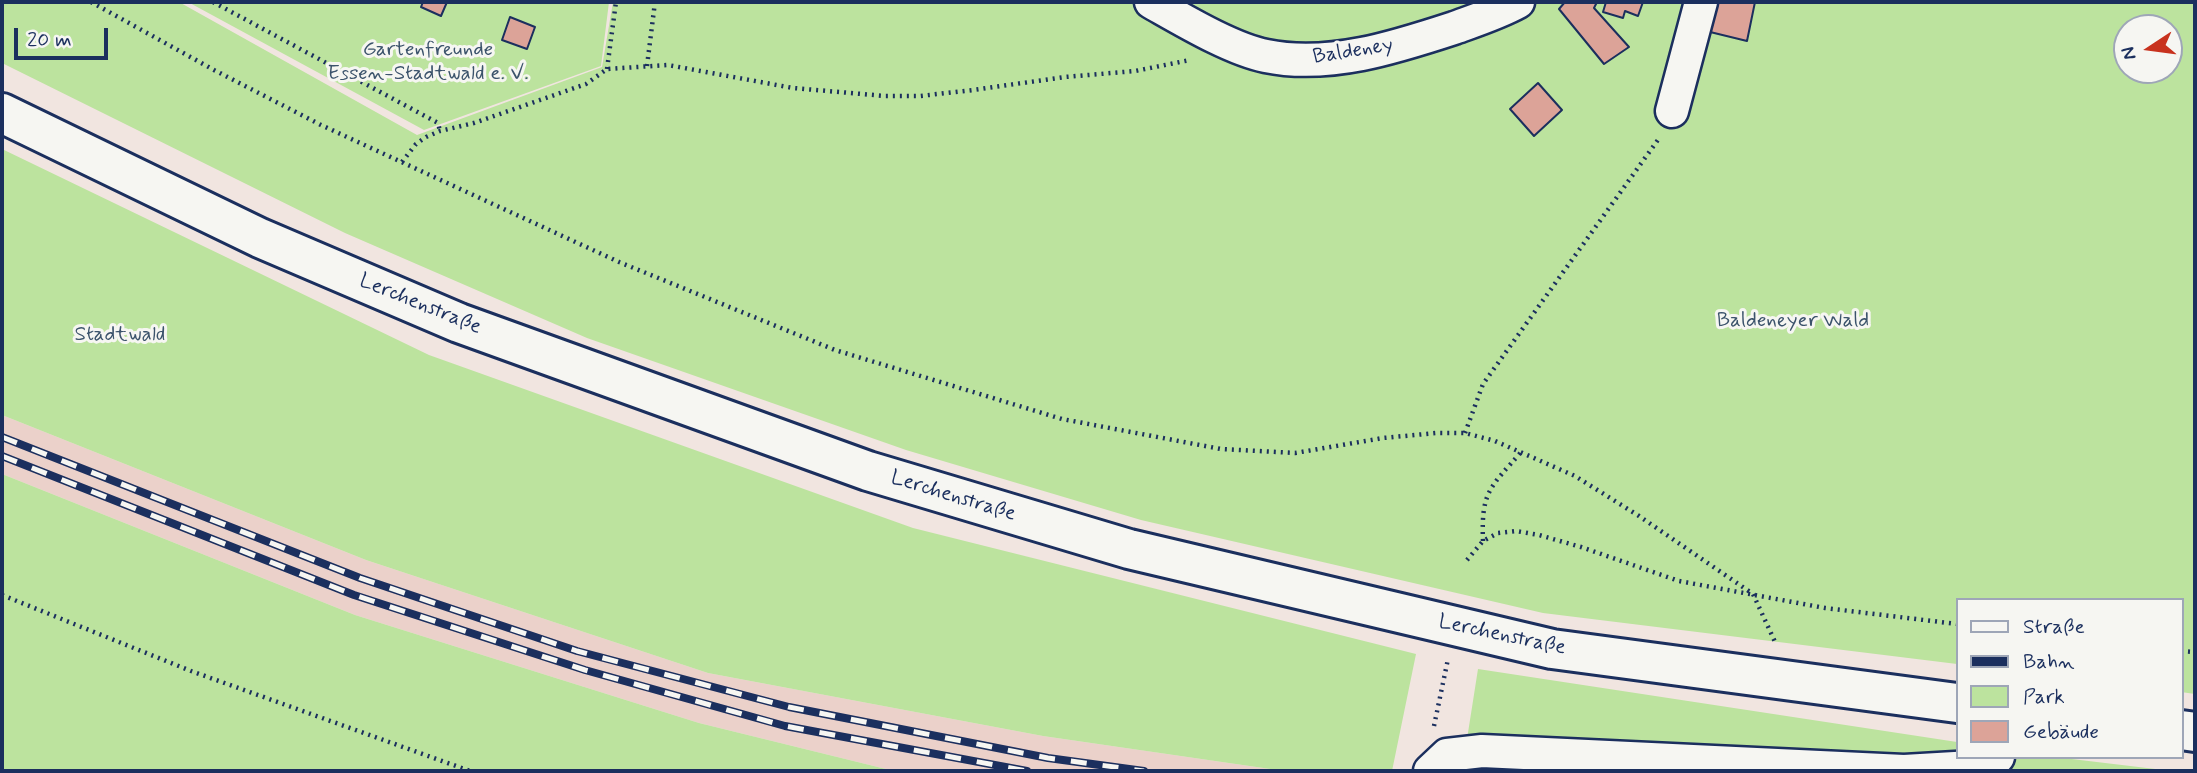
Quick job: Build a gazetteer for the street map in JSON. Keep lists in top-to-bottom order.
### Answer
{
  "streets": {
    "main road": ["Lerchenstraße"],
    "street": ["Baldeney"]
  },
  "parks": ["Gartenfreunde Essen-Stadtwald e. V.", "Baldeneyer Wald", "Stadtwald"],
  "legend": [
    "Straße",
    "Bahn",
    "Park",
    "Gebäude"
  ],
  "scale_bar": "20 m",
  "north": "left"
}
